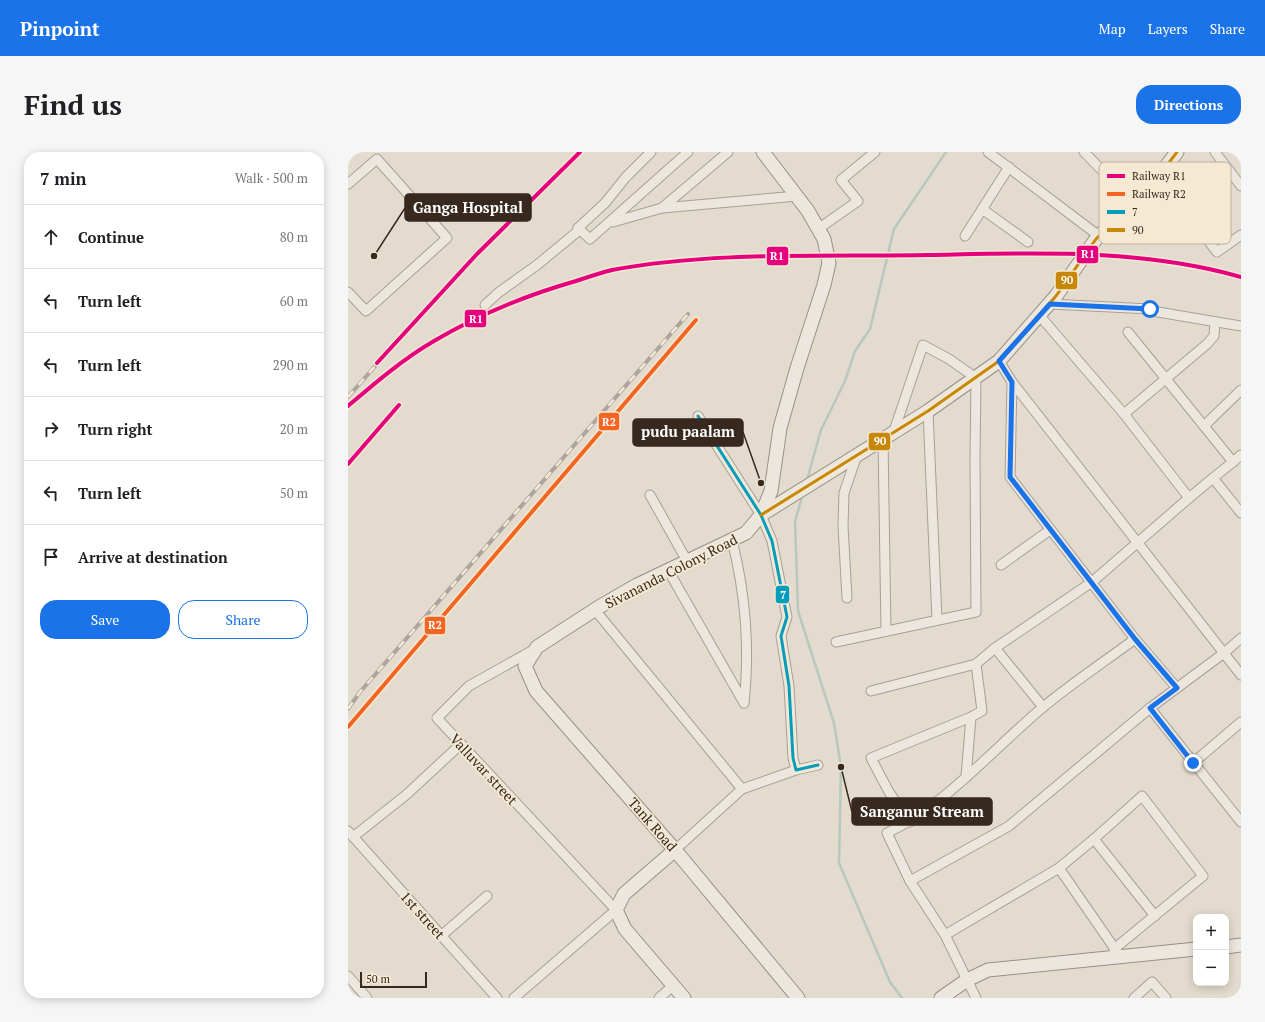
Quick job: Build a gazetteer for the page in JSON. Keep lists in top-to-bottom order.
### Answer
{
  "streets": {
    "main road": ["Sivananda Colony Road", "Tank Road"],
    "street": ["Valluvar street", "1st street"]
  },
  "crossings": [
    ["Sivananda Colony Road", "Valluvar street"],
    ["Sivananda Colony Road", "Tank Road"],
    ["Valluvar street", "Tank Road"]
  ],
  "places": ["Ganga Hospital", "pudu paalam", "Sanganur Stream"],
  "lines": [
    "rail line R1",
    "transit line 90",
    "rail line R2",
    "transit line 7"
  ],
  "legend": [
    "Railway R1",
    "Railway R2",
    "7",
    "90"
  ],
  "scale_bar": "50 m",
  "page": {
    "header": "Pinpoint",
    "nav": ["Map", "Layers", "Share"],
    "buttons": [
      "Directions",
      ["Save", "Share"]
    ],
    "title": "Find us",
    "heading": ["7 min", "Walk · 500 m"],
    "list": [
      ["Continue", "80 m"],
      ["Turn left", "60 m"],
      ["Turn left", "290 m"],
      ["Turn right", "20 m"],
      ["Turn left", "50 m"],
      "Arrive at destination"
    ],
    "map_buttons": ["+", "−"],
    "scale": "50 m"
  }
}
